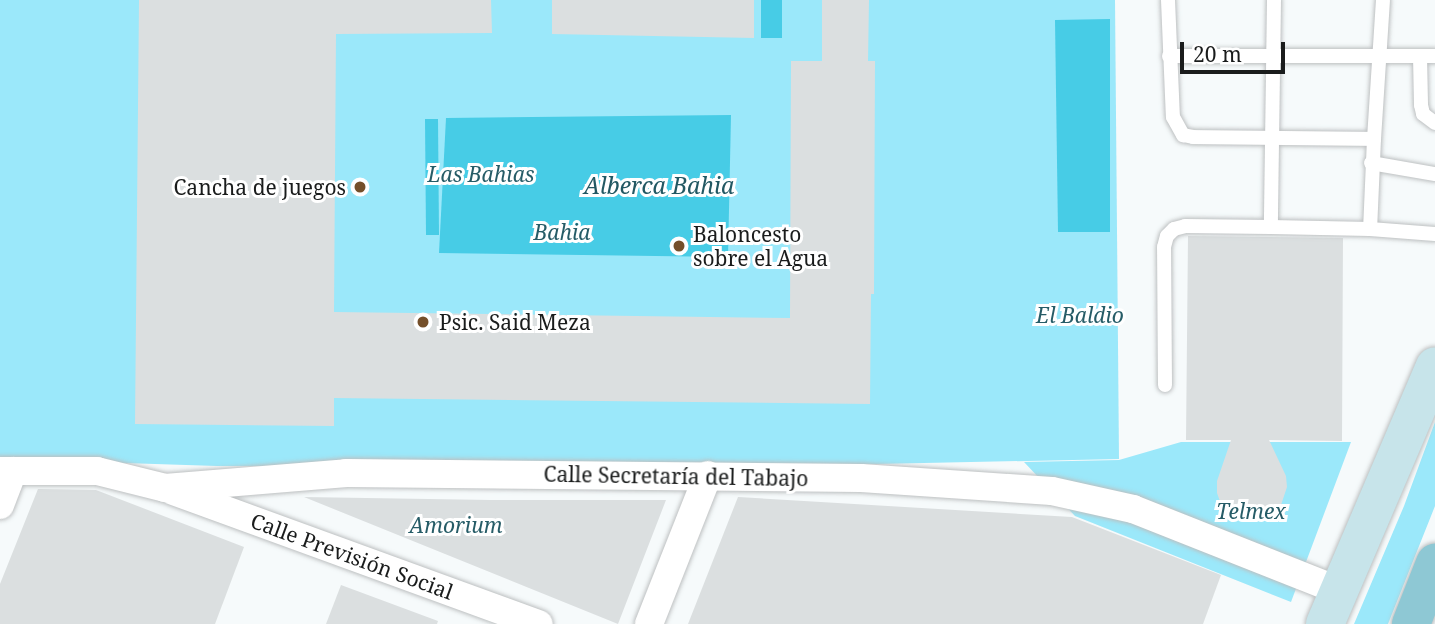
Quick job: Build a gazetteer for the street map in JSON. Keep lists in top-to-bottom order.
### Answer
{
  "streets": {
    "street": ["Calle Secretaría del Tabajo", "Calle Previsión Social"]
  },
  "crossings": [
    ["Calle Secretaría del Tabajo", "Calle Previsión Social"]
  ],
  "water": ["Alberca Bahia"],
  "parks": [
    "Las Bahias",
    "Bahia",
    "El Baldio",
    "Telmex",
    "Amorium"
  ],
  "places": ["Cancha de juegos", "Baloncesto sobre el Agua", "Psic. Said Meza"],
  "scale_bar": "20 m"
}
